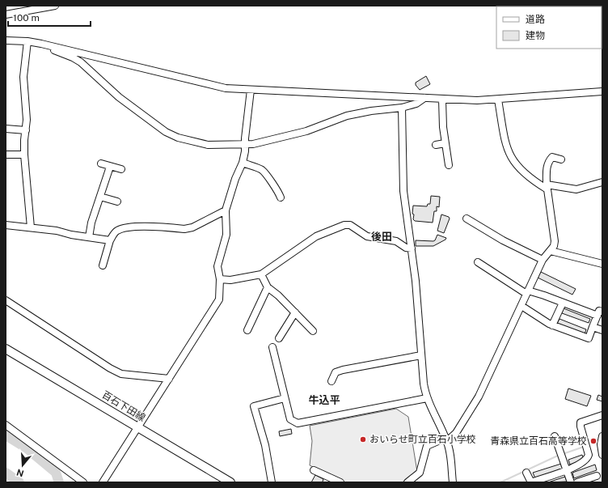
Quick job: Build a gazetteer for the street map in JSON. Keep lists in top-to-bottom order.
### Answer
{
  "streets": {
    "main road": ["百石下田線"]
  },
  "districts": ["後田", "牛込平"],
  "places": ["おいらせ町立百石小学校", "青森県立百石高等学校"],
  "legend": ["道路", "建物"],
  "scale_bar": "100 m",
  "north": "bottom"
}
